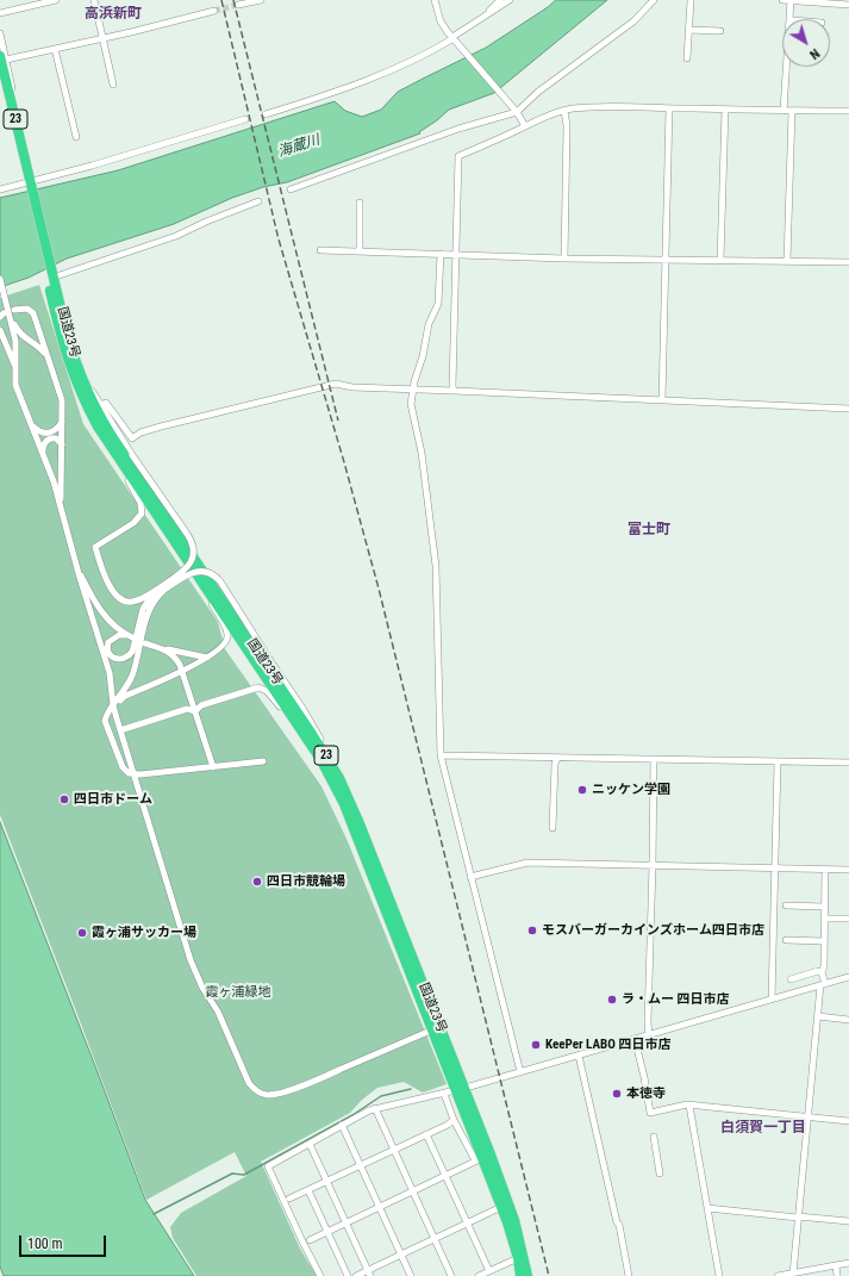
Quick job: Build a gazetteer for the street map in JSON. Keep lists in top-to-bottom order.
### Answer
{
  "streets": {
    "highway": ["23", "国道23号"]
  },
  "districts": ["高浜新町", "富士町", "白須賀一丁目"],
  "water": ["海蔵川"],
  "parks": ["霞ヶ浦緑地"],
  "places": [
    "ニッケン学園",
    "四日市ドーム",
    "四日市競輪場",
    "モスバーガーカインズホーム四日市店",
    "霞ヶ浦サッカー場",
    "ラ・ムー 四日市店",
    "KeePer LABO 四日市店",
    "本徳寺"
  ],
  "scale_bar": "100 m",
  "north": "bottom right"
}
